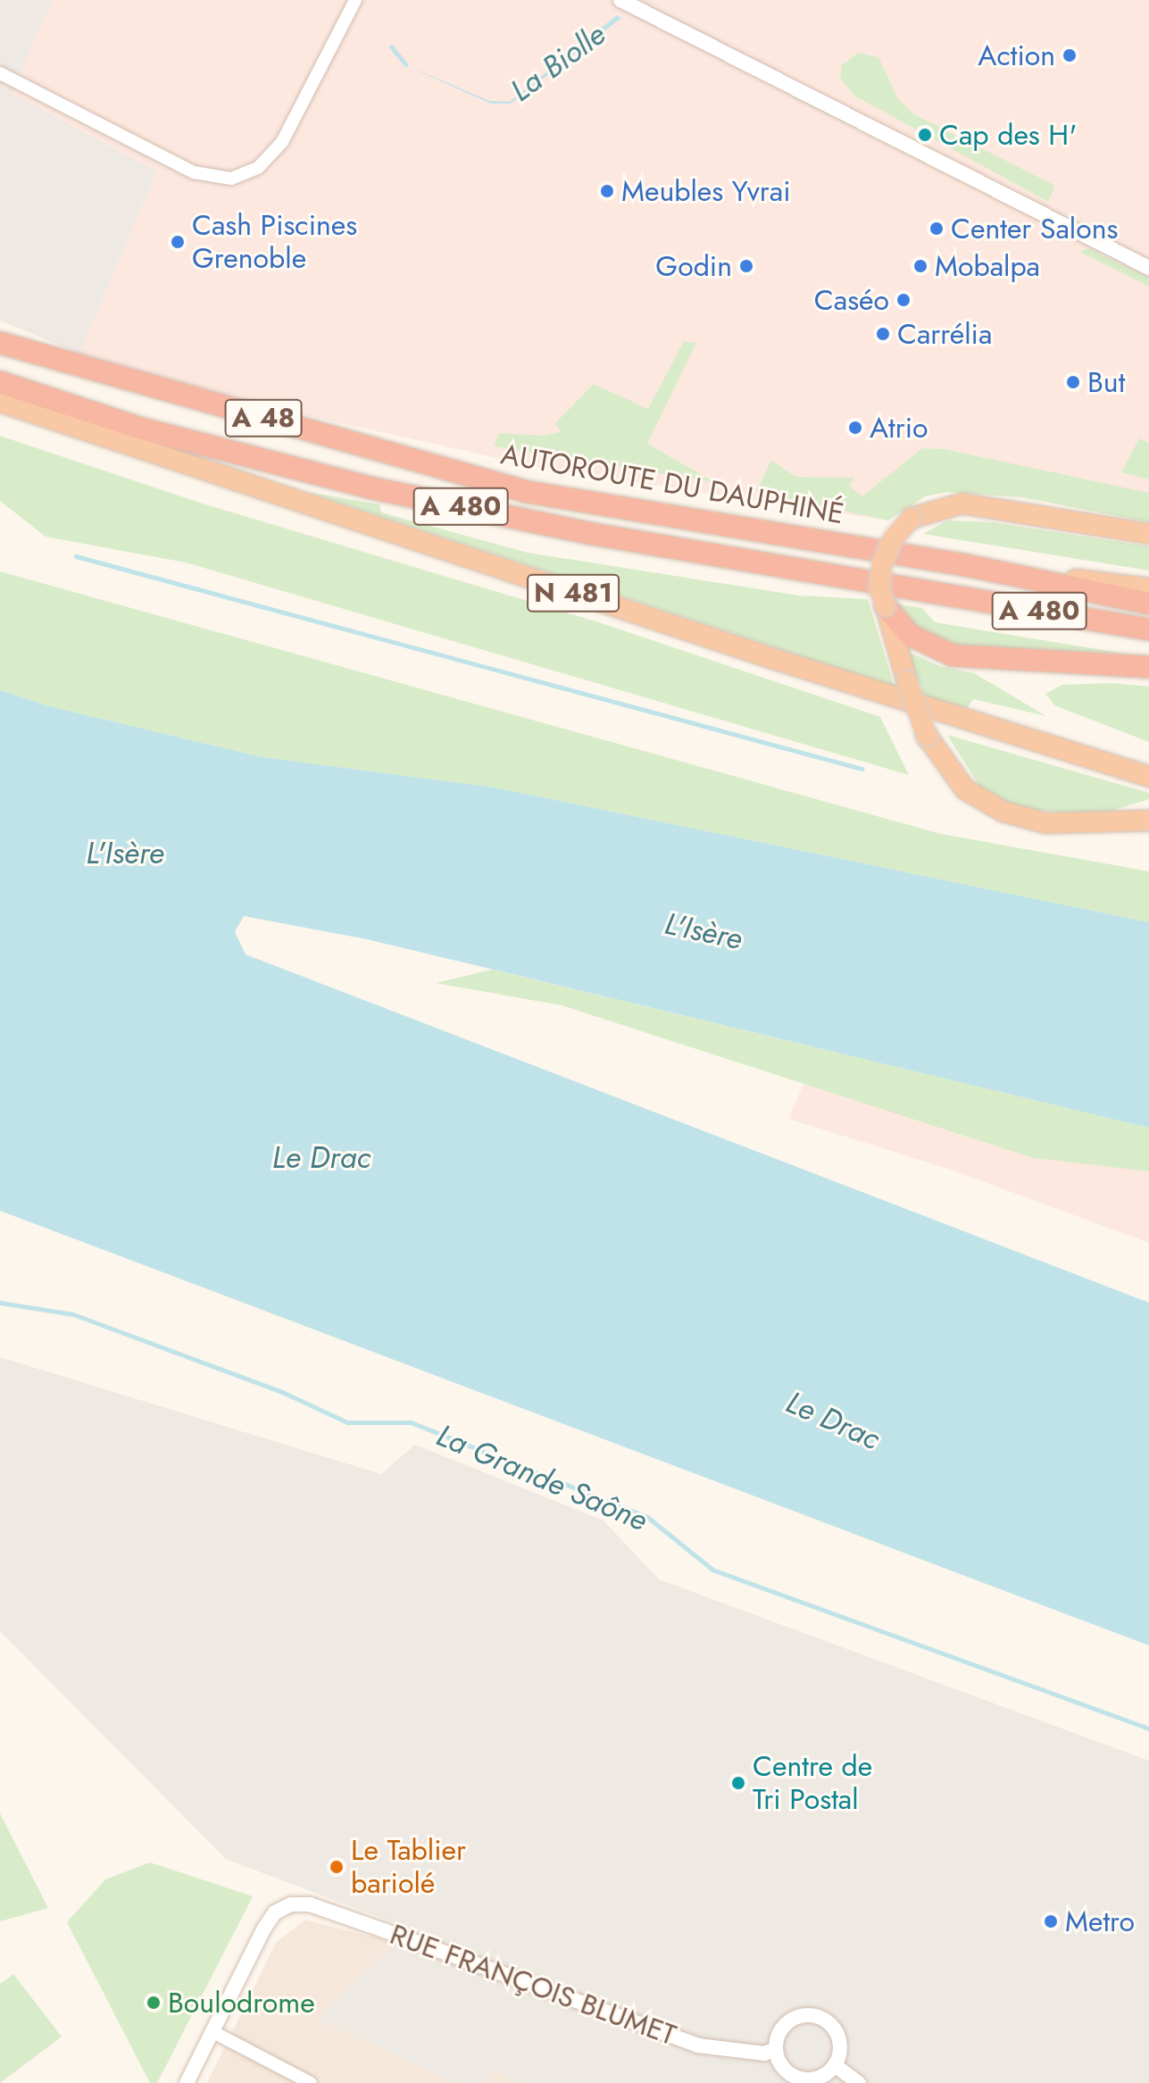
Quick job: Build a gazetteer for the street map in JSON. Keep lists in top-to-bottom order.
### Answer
{
  "streets": {
    "highway": [
      "A 48",
      "AUTOROUTE DU DAUPHINÉ",
      "A 480",
      "N 481"
    ],
    "street": ["RUE FRANÇOIS BLUMET"]
  },
  "crossings": [
    ["AUTOROUTE DU DAUPHINÉ", "A 480"]
  ],
  "water": [
    "La Biolle",
    "L'Isère",
    "Le Drac",
    "La Grande Saône"
  ],
  "places": [
    "Action",
    "Cap des H'",
    "Meubles Yvrai",
    "Center Salons",
    "Cash Piscines Grenoble",
    "Godin",
    "Mobalpa",
    "Caséo",
    "Carrélia",
    "But",
    "Atrio",
    "Centre de Tri Postal",
    "Le Tablier bariolé",
    "Metro",
    "Boulodrome"
  ]
}
